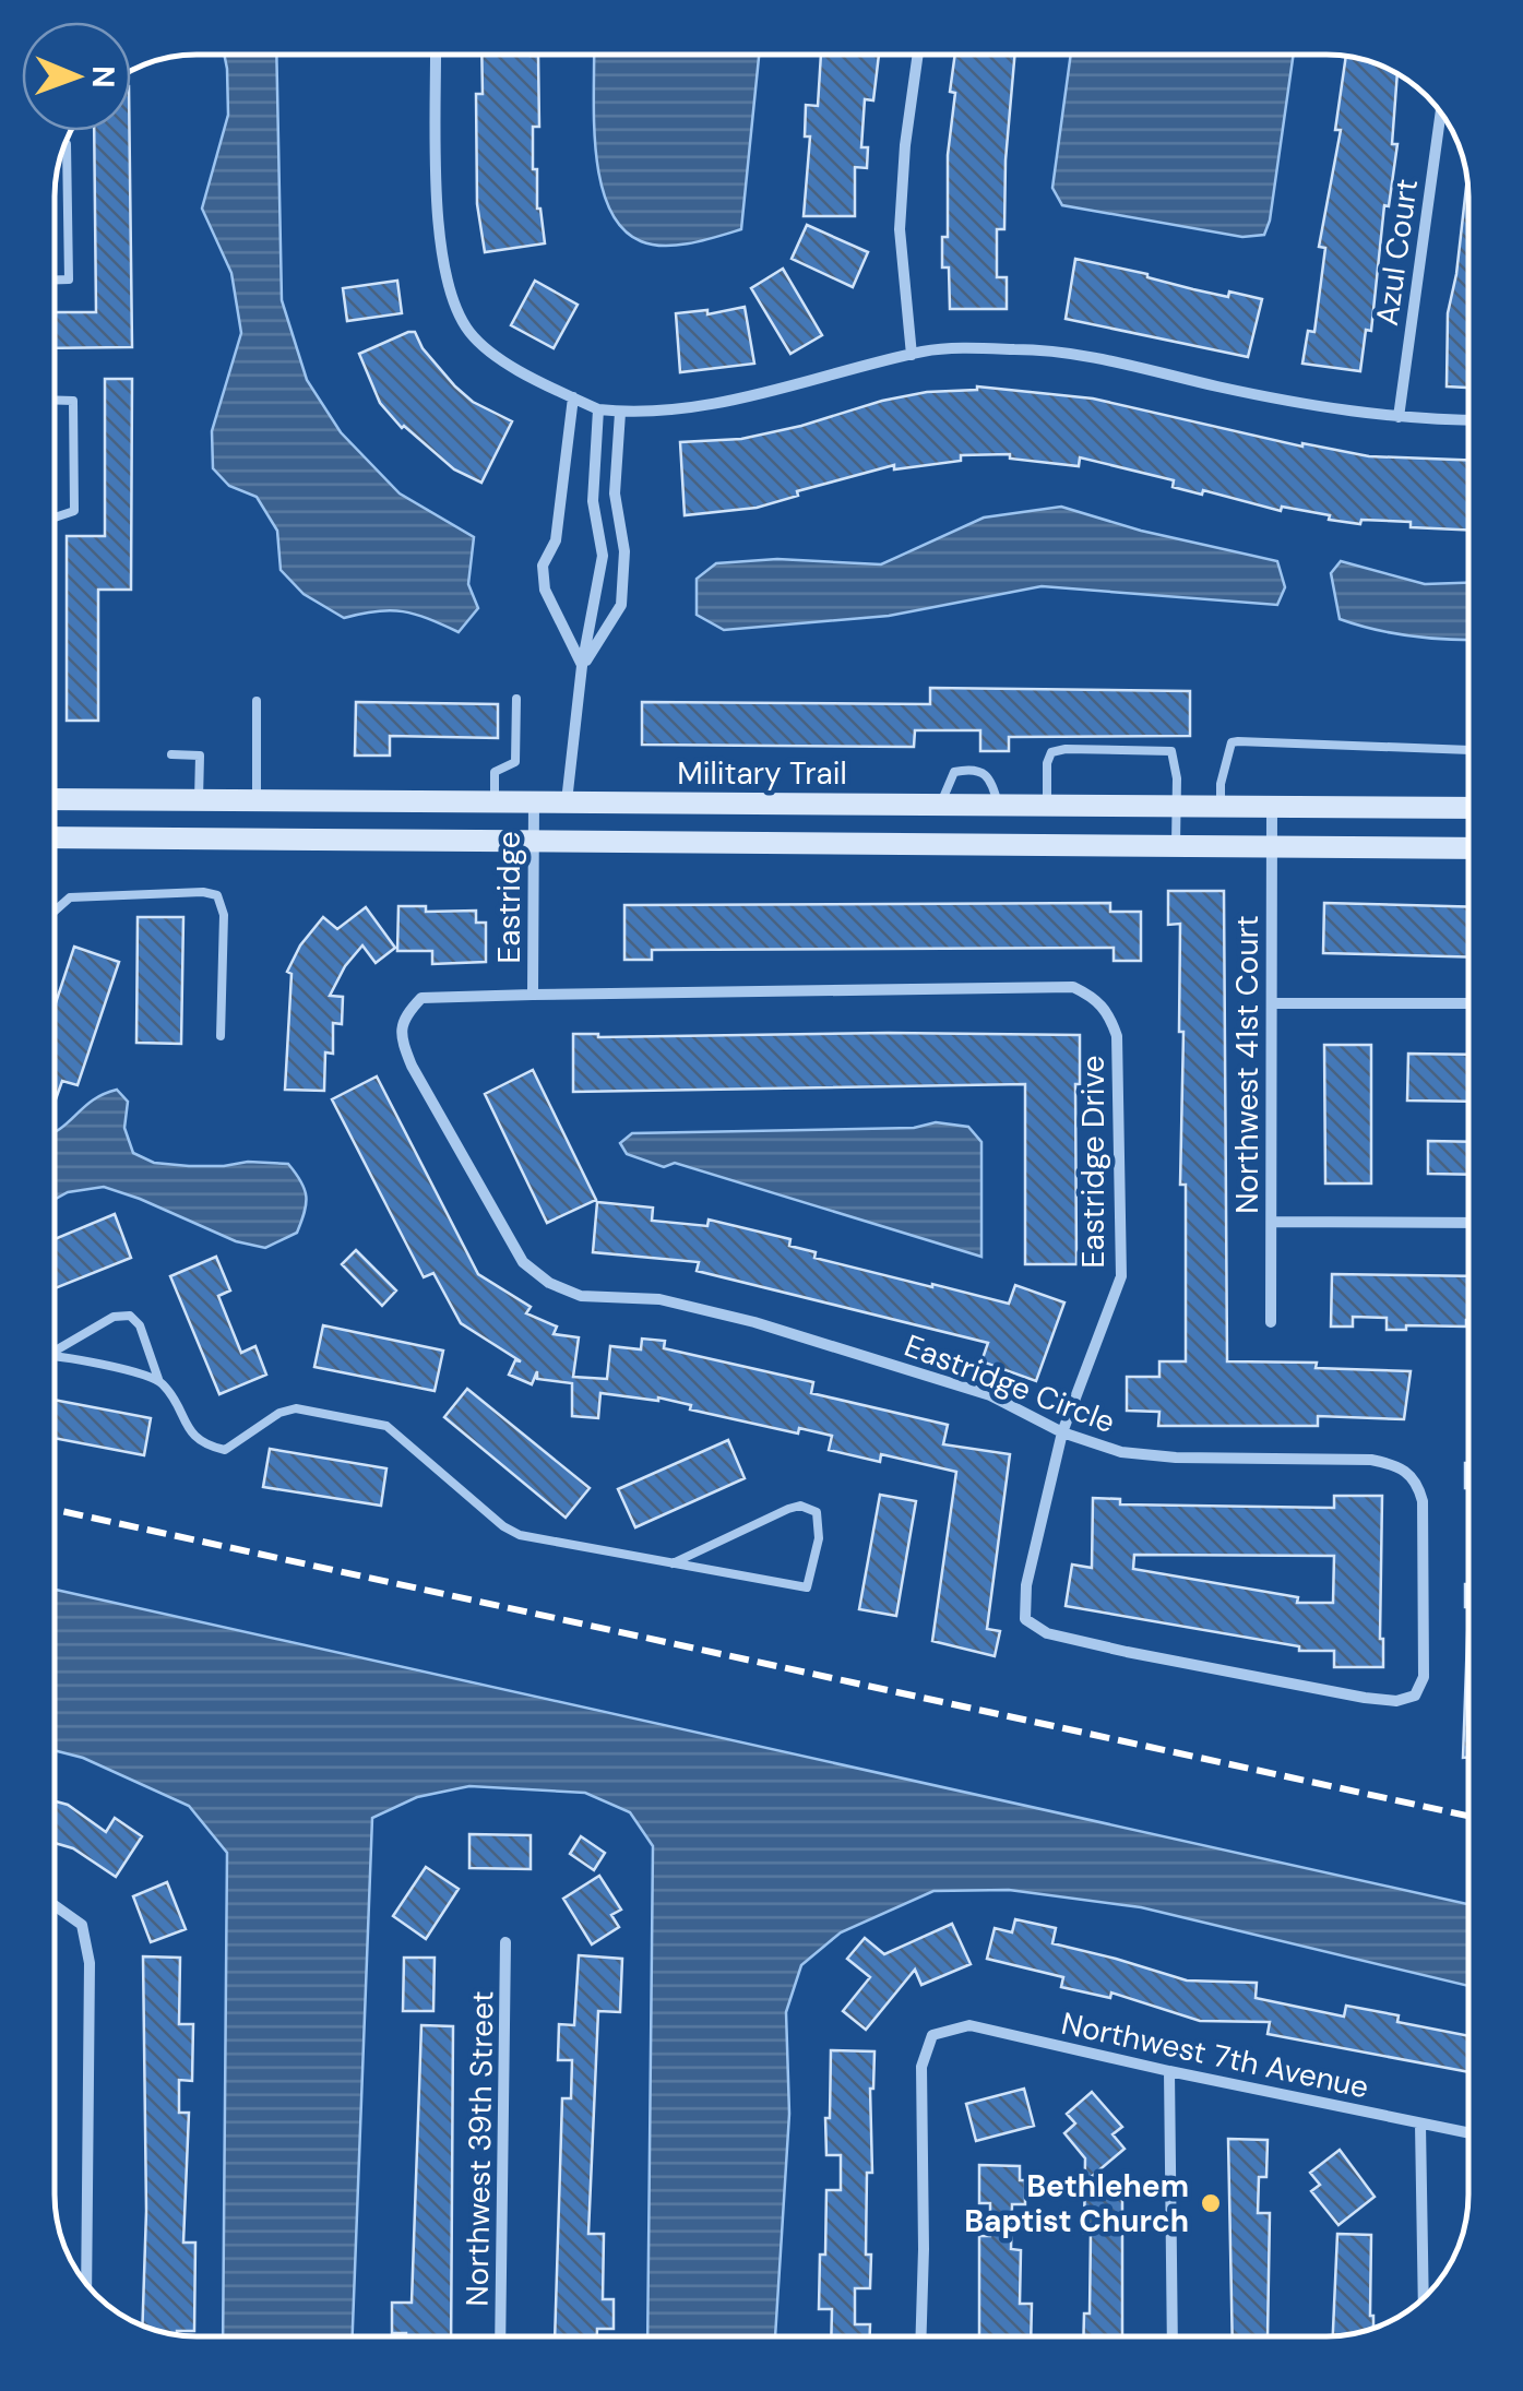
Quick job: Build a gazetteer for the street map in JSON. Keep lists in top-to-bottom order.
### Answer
{
  "streets": {
    "street": [
      "Azul Court",
      "Military Trail",
      "Eastridge",
      "Northwest 41st Court",
      "Eastridge Drive",
      "Eastridge Circle",
      "Northwest 7th Avenue",
      "Northwest 39th Street"
    ]
  },
  "crossings": [
    ["Military Trail", "Eastridge"],
    ["Military Trail", "Northwest 41st Court"],
    ["Eastridge", "Eastridge Drive"],
    ["Eastridge", "Eastridge Circle"],
    ["Eastridge Drive", "Eastridge Circle"]
  ],
  "places": ["Bethlehem Baptist Church"],
  "north": "right"
}
